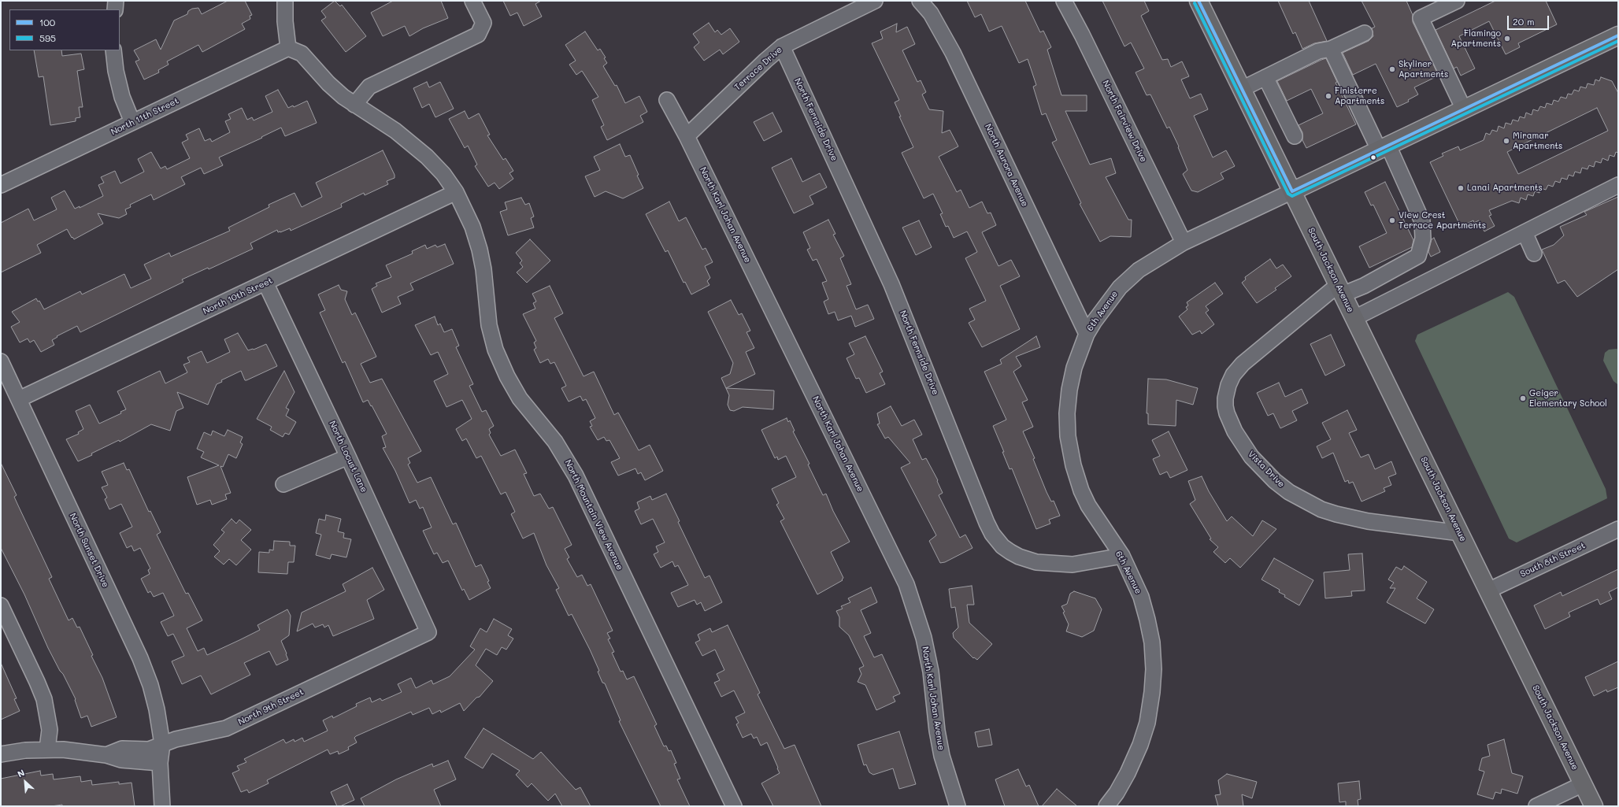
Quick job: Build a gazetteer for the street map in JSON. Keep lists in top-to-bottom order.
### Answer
{
  "streets": {
    "main road": ["South Jackson Avenue", "6th Avenue"],
    "street": [
      "Terrace Drive",
      "North 11th Street",
      "North Fernside Drive",
      "North Fairview Drive",
      "North Aurora Avenue",
      "North Karl Johan Avenue",
      "North 10th Street",
      "North Locust Lane",
      "Vista Drive",
      "North Mountain View Avenue",
      "North Sunset Drive",
      "South 8th Street",
      "North 9th Street"
    ]
  },
  "crossings": [
    ["Terrace Drive", "North Fernside Drive"],
    ["Terrace Drive", "North Karl Johan Avenue"],
    ["North 11th Street", "North Mountain View Avenue"],
    ["North Fernside Drive", "6th Avenue"],
    ["North Fairview Drive", "6th Avenue"],
    ["North Aurora Avenue", "6th Avenue"],
    ["South Jackson Avenue", "6th Avenue"],
    ["South Jackson Avenue", "Vista Drive"],
    ["South Jackson Avenue", "South 8th Street"],
    ["North 10th Street", "North Locust Lane"],
    ["North 10th Street", "North Mountain View Avenue"],
    ["North 10th Street", "North Sunset Drive"],
    ["6th Avenue", "Vista Drive"],
    ["North Locust Lane", "North 9th Street"],
    ["North Sunset Drive", "North 9th Street"]
  ],
  "places": [
    "Flamingo Apartments",
    "Skyliner Apartments",
    "Finisterre Apartments",
    "Miramar Apartments",
    "Lanai Apartments",
    "View Crest Terrace Apartments",
    "Geiger Elementary School"
  ],
  "lines": ["transit line 100", "transit line 595"],
  "legend": ["100", "595"],
  "scale_bar": "20 m",
  "north": "top left"
}
